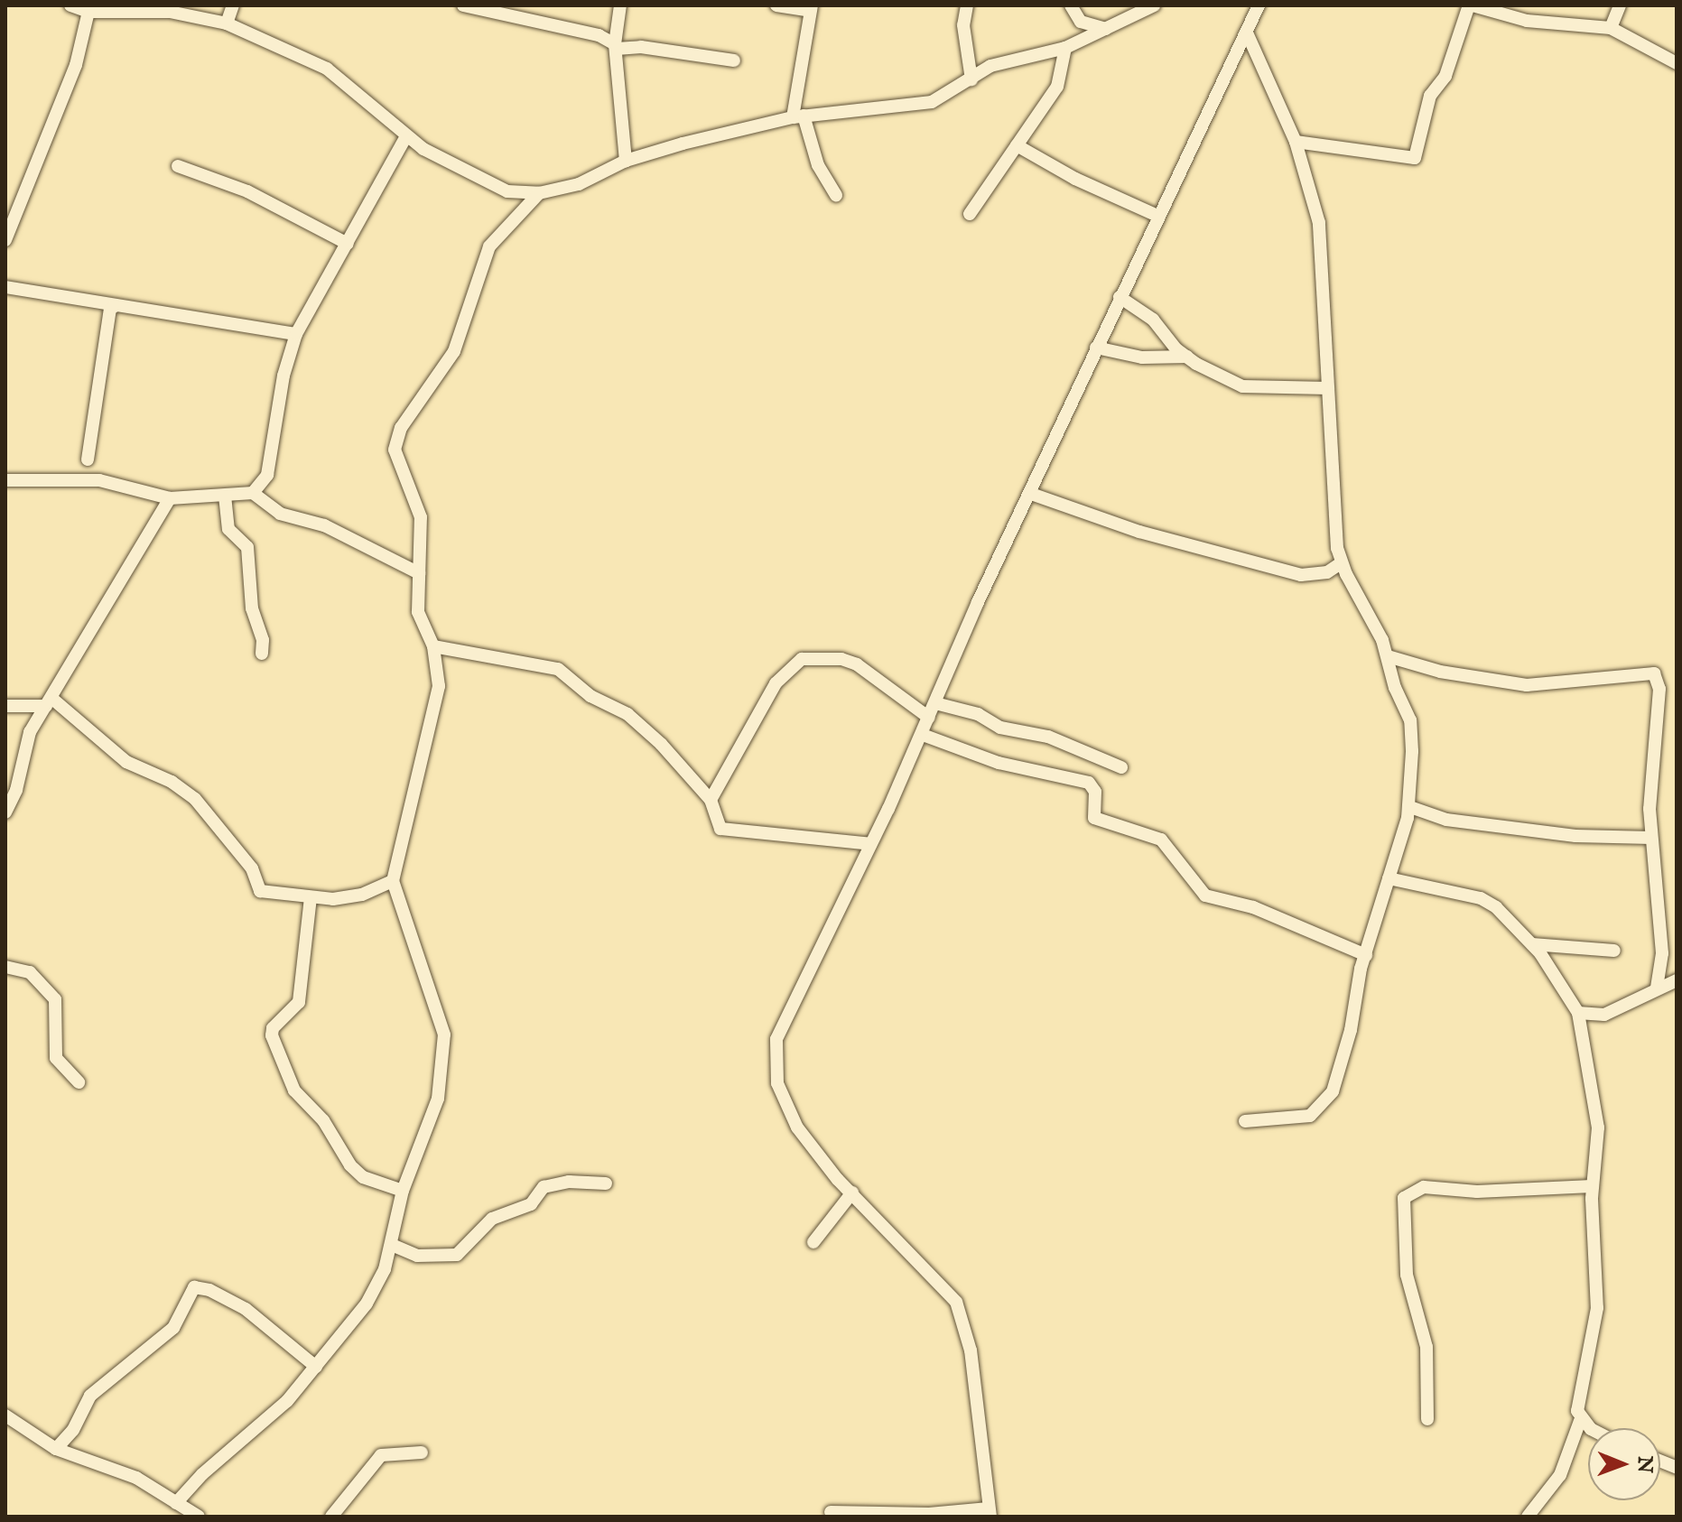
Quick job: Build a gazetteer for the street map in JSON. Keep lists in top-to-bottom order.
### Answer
{
  "north": "right"
}
